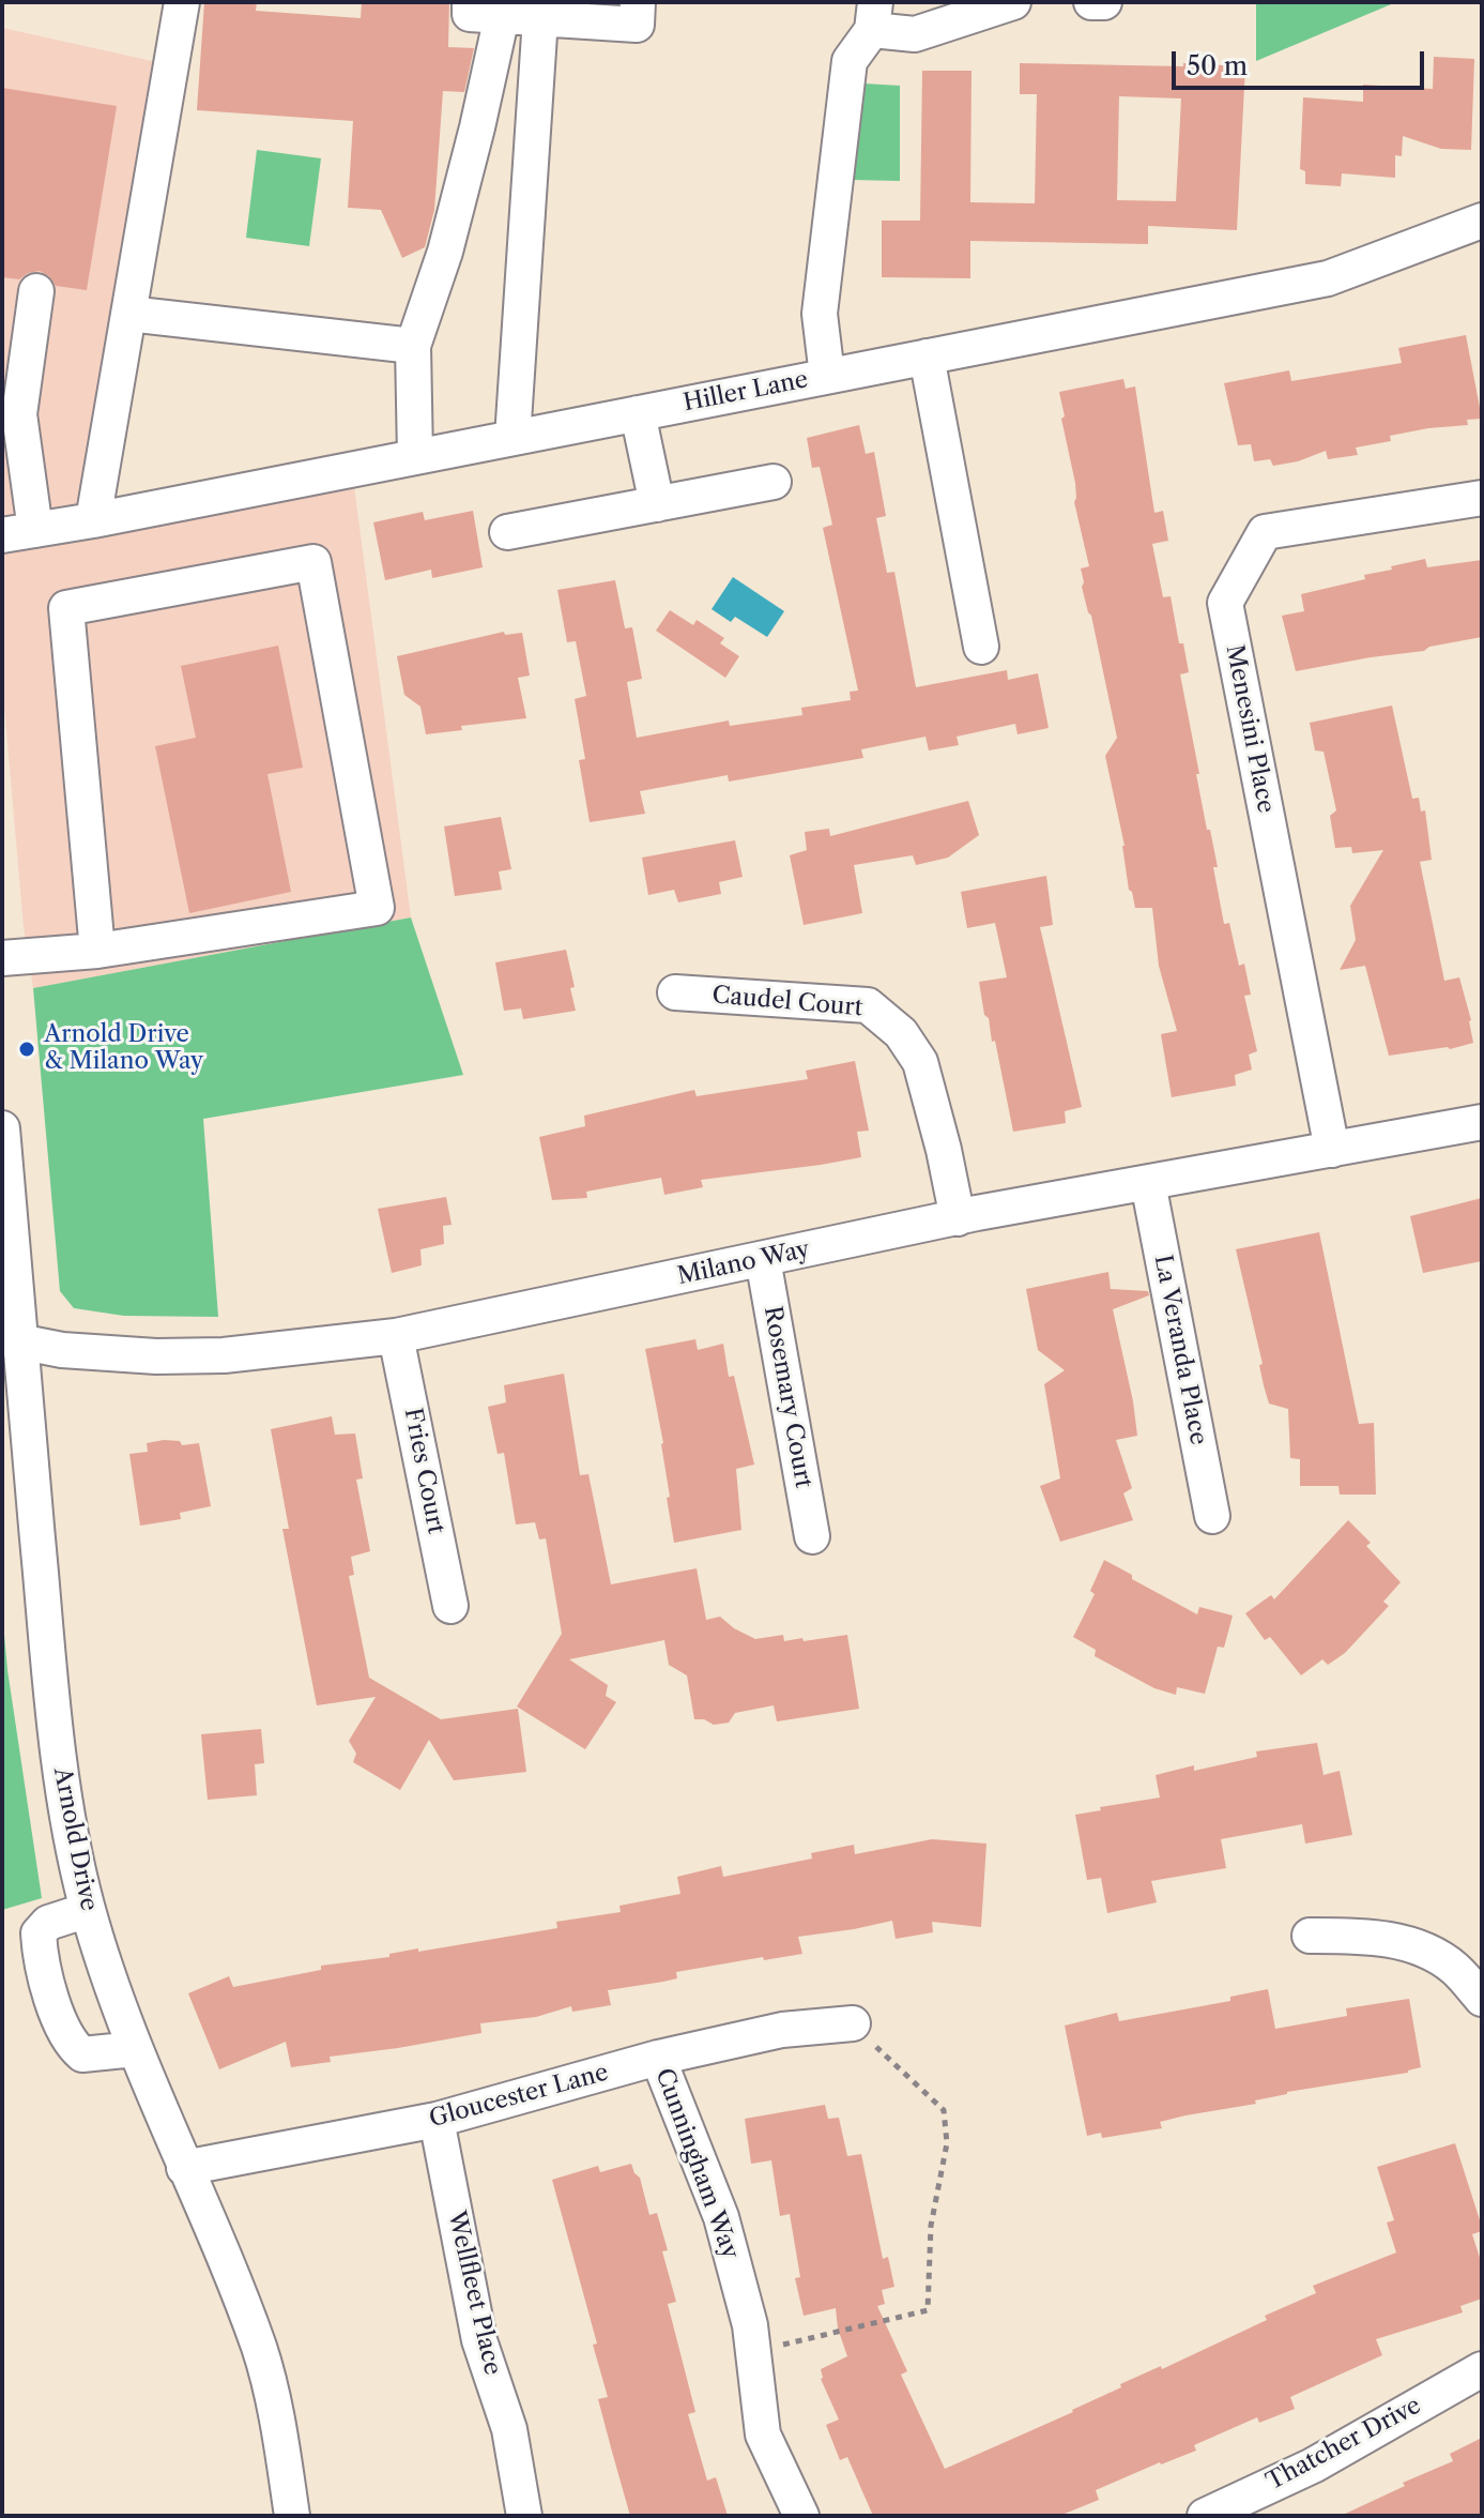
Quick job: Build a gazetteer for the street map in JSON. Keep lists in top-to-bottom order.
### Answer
{
  "streets": {
    "street": [
      "Hiller Lane",
      "Menesini Place",
      "Caudel Court",
      "Milano Way",
      "La Veranda Place",
      "Rosemary Court",
      "Fries Court",
      "Arnold Drive",
      "Gloucester Lane",
      "Cunningham Way",
      "Wellfleet Place",
      "Thatcher Drive"
    ]
  },
  "crossings": [
    ["Menesini Place", "Milano Way"],
    ["Caudel Court", "Milano Way"],
    ["Milano Way", "La Veranda Place"],
    ["Milano Way", "Rosemary Court"],
    ["Milano Way", "Fries Court"],
    ["Milano Way", "Arnold Drive"],
    ["Arnold Drive", "Gloucester Lane"],
    ["Gloucester Lane", "Cunningham Way"],
    ["Gloucester Lane", "Wellfleet Place"]
  ],
  "places": ["Arnold Drive & Milano Way"],
  "scale_bar": "50 m"
}
